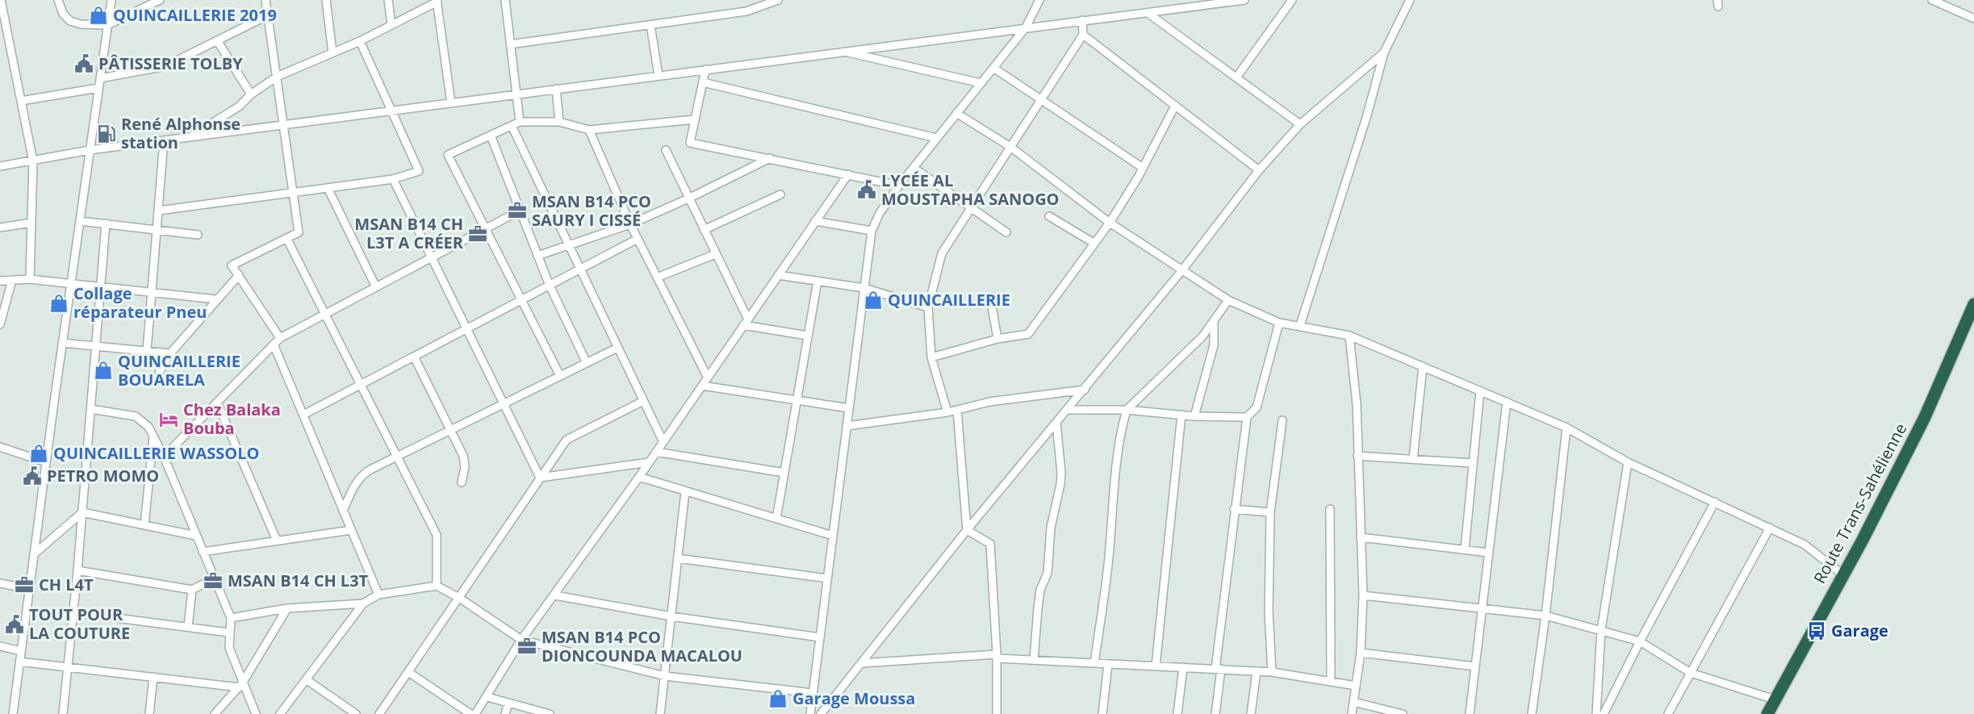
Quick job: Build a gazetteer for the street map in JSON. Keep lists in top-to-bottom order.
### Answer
{
  "streets": {
    "highway": ["Route Trans-Sahélienne"]
  },
  "places": {
    "shop": [
      "QUINCAILLERIE 2019",
      "QUINCAILLERIE",
      "Collage réparateur Pneu",
      "QUINCAILLERIE BOUARELA",
      "QUINCAILLERIE WASSOLO",
      "Garage Moussa"
    ],
    "public building": [
      "PÂTISSERIE TOLBY",
      "LYCÉE AL MOUSTAPHA SANOGO",
      "PETRO MOMO",
      "TOUT POUR LA COUTURE"
    ],
    "fuel station": ["René Alphonse station"],
    "office": [
      "MSAN B14 PCO SAURY I CISSÉ",
      "MSAN B14 CH L3T A CRÉER",
      "MSAN B14 CH L3T",
      "CH L4T",
      "MSAN B14 PCO DIONCOUNDA MACALOU"
    ],
    "hotel": ["Chez Balaka Bouba"],
    "bus stop": ["Garage"]
  }
}
